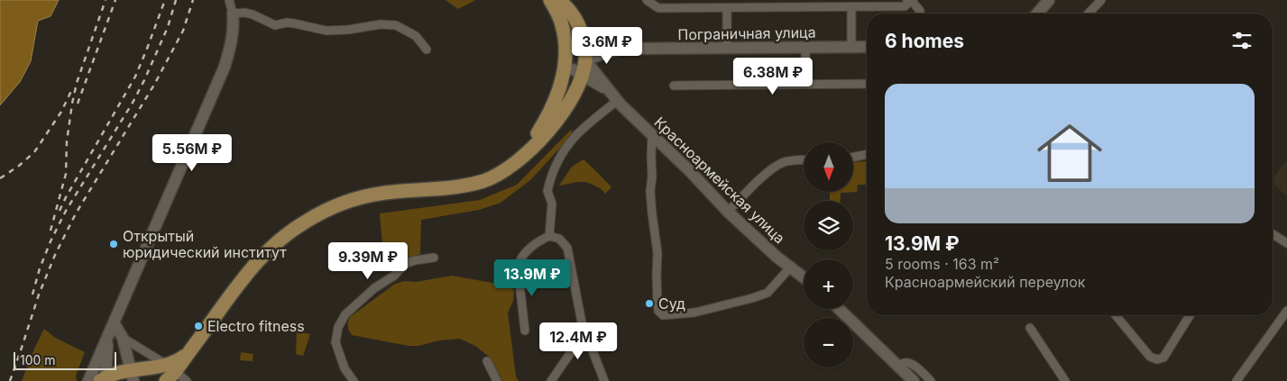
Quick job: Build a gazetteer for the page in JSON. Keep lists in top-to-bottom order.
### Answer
{
  "streets": {
    "main road": ["Пограничная улица", "Красноармейская улица"]
  },
  "crossings": [
    ["Пограничная улица", "Красноармейская улица"]
  ],
  "places": ["Открытый юридический институт", "Суд", "Electro fitness"],
  "scale_bar": "100 m",
  "north": "bottom",
  "page": {
    "heading": "6 homes",
    "price": [
      "3.6M ₽",
      "6.38M ₽",
      "5.56M ₽",
      "9.39M ₽",
      "13.9M ₽",
      "12.4M ₽"
    ],
    "list": [
      {
        "name": "13.9M ₽",
        "note": "5 rooms · 163 m² · Красноармейский переулок"
      }
    ],
    "map_buttons": ["+", "−"],
    "scale": "100 m"
  }
}
